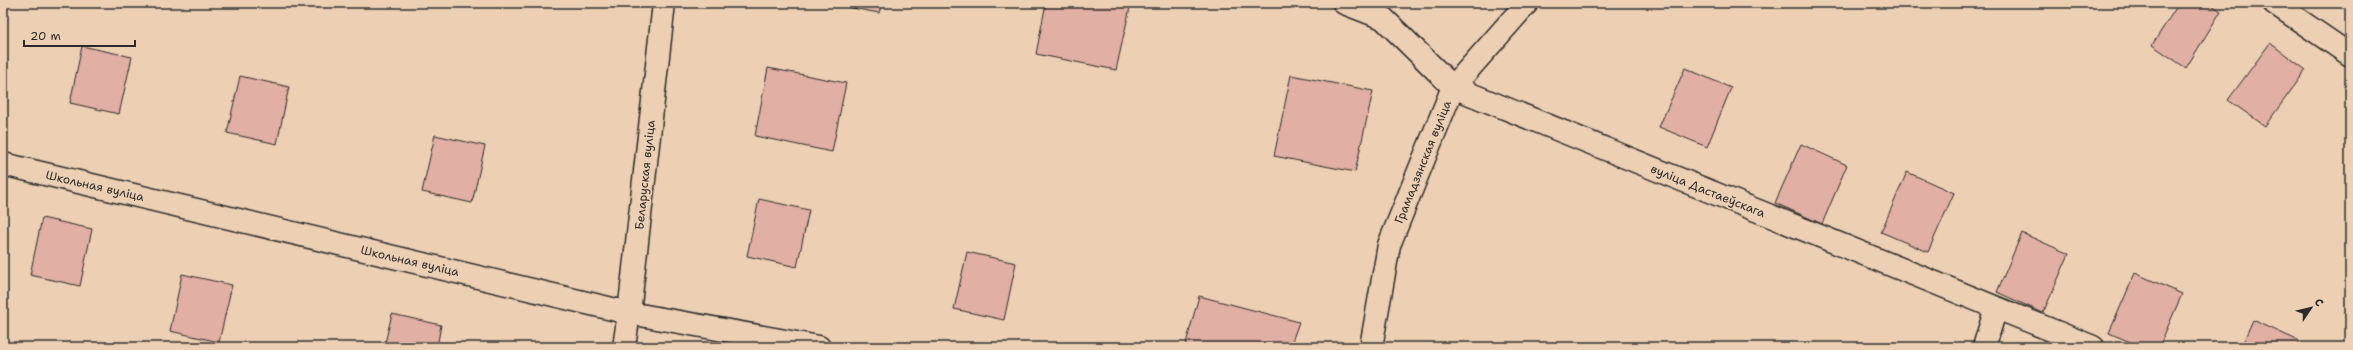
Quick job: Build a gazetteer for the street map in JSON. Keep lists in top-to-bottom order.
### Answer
{
  "streets": {
    "street": [
      "Грамадзянская вуліца",
      "Беларуская вуліца",
      "Школьная вуліца",
      "вуліца Дастаеўскага"
    ]
  },
  "crossings": [
    ["Грамадзянская вуліца", "вуліца Дастаеўскага"],
    ["Беларуская вуліца", "Школьная вуліца"]
  ],
  "scale_bar": "20 m",
  "north": "top right"
}
